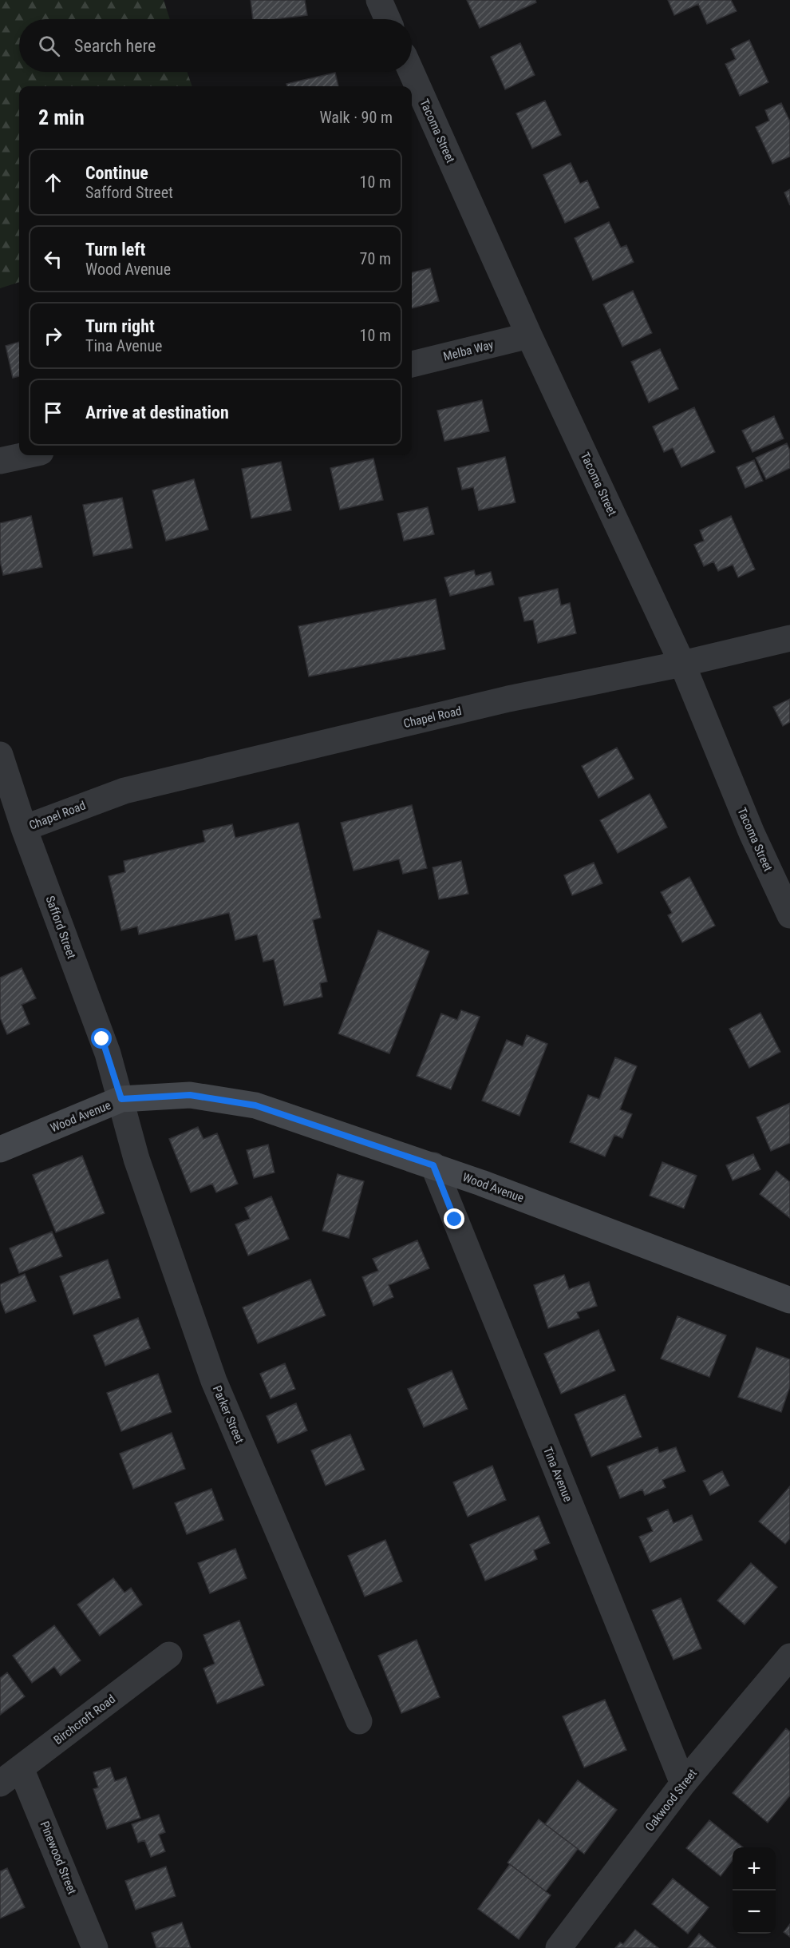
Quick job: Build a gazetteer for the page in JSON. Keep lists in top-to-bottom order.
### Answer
{
  "streets": {
    "main road": ["Wood Avenue"],
    "street": [
      "Tacoma Street",
      "Melba Way",
      "Chapel Road",
      "Safford Street",
      "Parker Street",
      "Tina Avenue",
      "Birchcroft Road",
      "Oakwood Street",
      "Pinewood Street"
    ]
  },
  "crossings": [
    ["Tacoma Street", "Melba Way"],
    ["Tacoma Street", "Chapel Road"],
    ["Chapel Road", "Safford Street"],
    ["Safford Street", "Wood Avenue"],
    ["Safford Street", "Parker Street"],
    ["Wood Avenue", "Parker Street"],
    ["Wood Avenue", "Tina Avenue"],
    ["Tina Avenue", "Oakwood Street"],
    ["Birchcroft Road", "Pinewood Street"]
  ],
  "page": {
    "search": "Search here",
    "heading": ["2 min", "Walk · 90 m"],
    "list": [
      ["Continue", "Safford Street", "10 m"],
      ["Turn left", "Wood Avenue", "70 m"],
      ["Turn right", "Tina Avenue", "10 m"],
      "Arrive at destination"
    ],
    "map_buttons": ["+", "−"]
  }
}
